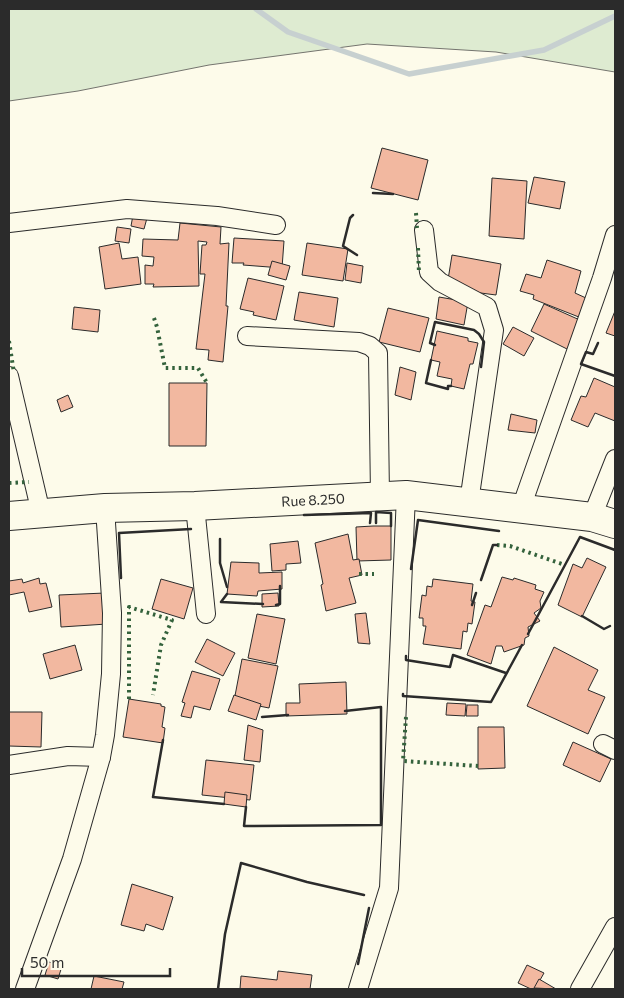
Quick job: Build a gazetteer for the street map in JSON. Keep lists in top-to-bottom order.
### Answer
{
  "streets": {
    "highway": ["Rue 8.250"]
  },
  "scale_bar": "50 m"
}
